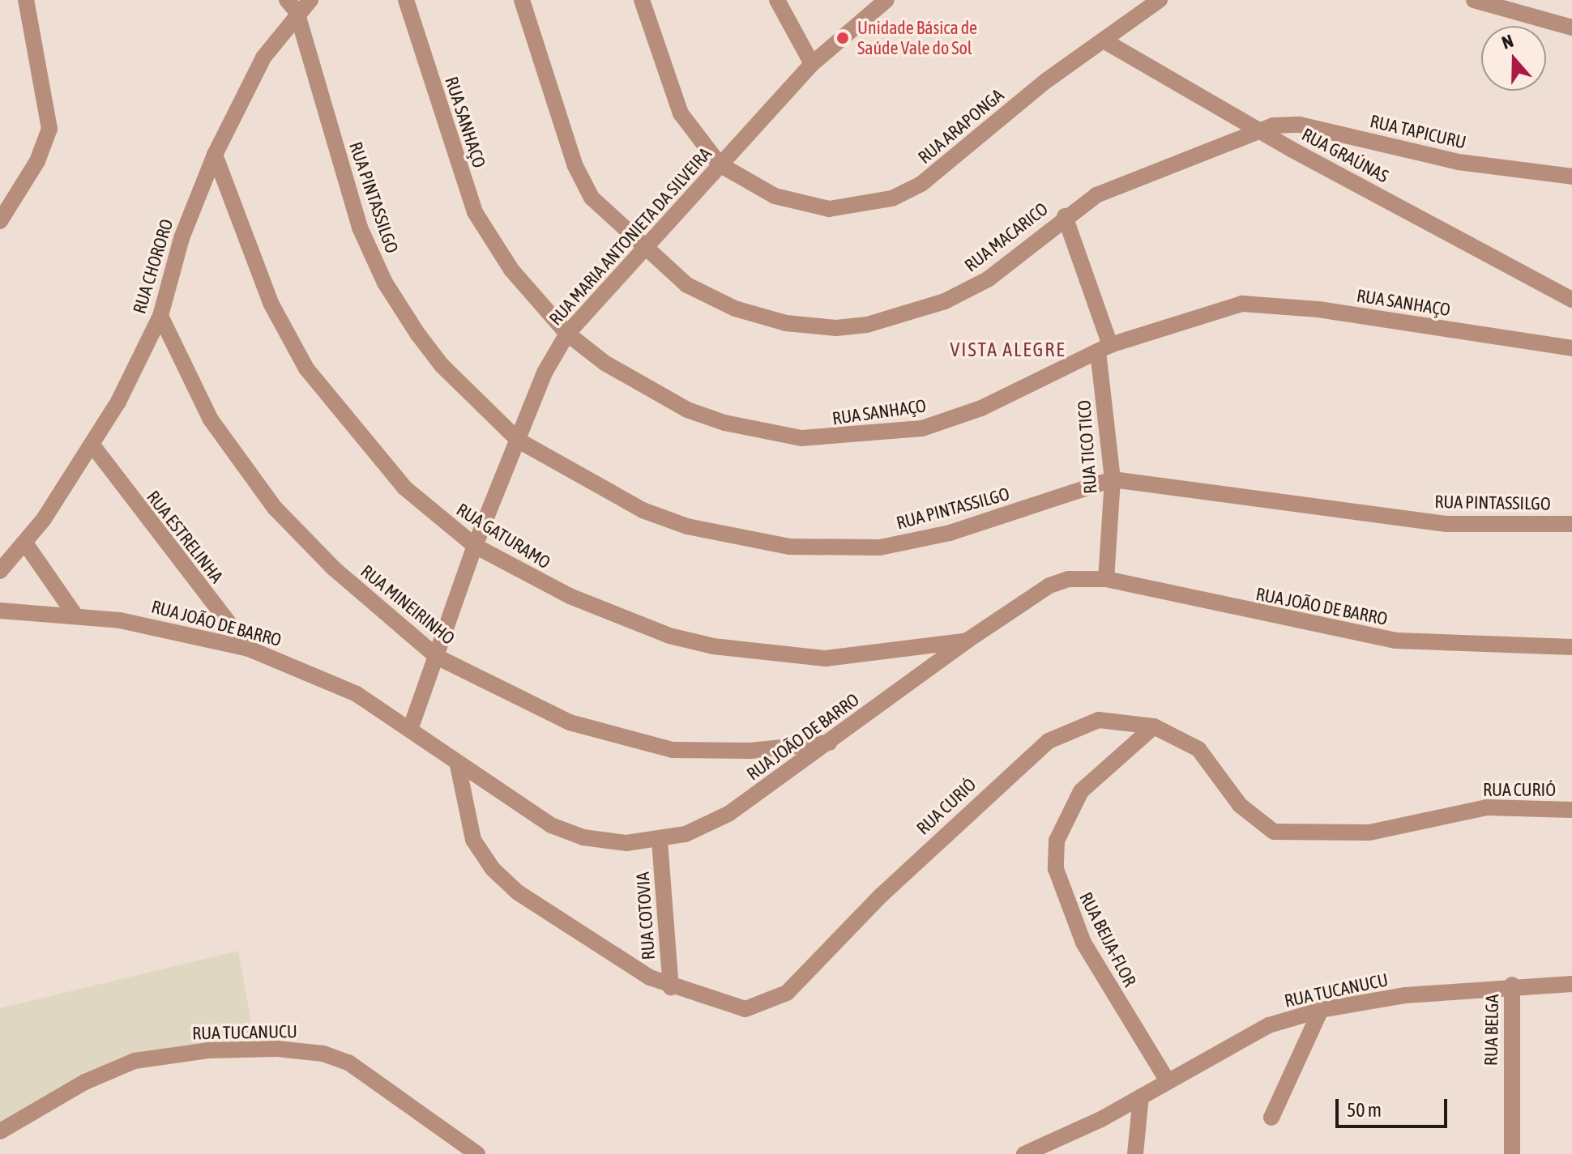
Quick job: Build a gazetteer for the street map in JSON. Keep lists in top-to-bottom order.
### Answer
{
  "streets": {
    "street": [
      "RUA SANHAÇO",
      "RUA ARAPONGA",
      "RUA TAPICURU",
      "RUA GRAÚNAS",
      "RUA PINTASSILGO",
      "RUA MARIA ANTONIETA DA SILVEIRA",
      "RUA MACARICO",
      "RUA CHORORO",
      "RUA TICO TICO",
      "RUA GATURAMO",
      "RUA ESTRELINHA",
      "RUA MINEIRINHO",
      "RUA JOÃO DE BARRO",
      "RUA CURIÓ",
      "RUA COTOVIA",
      "RUA BEIJA-FLOR",
      "RUA TUCANUCU",
      "RUA BELGA"
    ]
  },
  "crossings": [
    ["RUA SANHAÇO", "RUA MARIA ANTONIETA DA SILVEIRA"],
    ["RUA SANHAÇO", "RUA TICO TICO"],
    ["RUA ARAPONGA", "RUA GRAÚNAS"],
    ["RUA ARAPONGA", "RUA MARIA ANTONIETA DA SILVEIRA"],
    ["RUA TAPICURU", "RUA GRAÚNAS"],
    ["RUA TAPICURU", "RUA MACARICO"],
    ["RUA GRAÚNAS", "RUA MACARICO"],
    ["RUA PINTASSILGO", "RUA MARIA ANTONIETA DA SILVEIRA"],
    ["RUA PINTASSILGO", "RUA CHORORO"],
    ["RUA PINTASSILGO", "RUA TICO TICO"],
    ["RUA MARIA ANTONIETA DA SILVEIRA", "RUA MACARICO"],
    ["RUA MARIA ANTONIETA DA SILVEIRA", "RUA GATURAMO"],
    ["RUA MARIA ANTONIETA DA SILVEIRA", "RUA MINEIRINHO"],
    ["RUA MARIA ANTONIETA DA SILVEIRA", "RUA JOÃO DE BARRO"],
    ["RUA MACARICO", "RUA TICO TICO"],
    ["RUA CHORORO", "RUA GATURAMO"],
    ["RUA CHORORO", "RUA ESTRELINHA"],
    ["RUA CHORORO", "RUA MINEIRINHO"],
    ["RUA TICO TICO", "RUA JOÃO DE BARRO"],
    ["RUA GATURAMO", "RUA JOÃO DE BARRO"],
    ["RUA ESTRELINHA", "RUA JOÃO DE BARRO"],
    ["RUA MINEIRINHO", "RUA JOÃO DE BARRO"],
    ["RUA JOÃO DE BARRO", "RUA CURIÓ"],
    ["RUA JOÃO DE BARRO", "RUA COTOVIA"],
    ["RUA CURIÓ", "RUA COTOVIA"],
    ["RUA CURIÓ", "RUA BEIJA-FLOR"],
    ["RUA BEIJA-FLOR", "RUA TUCANUCU"],
    ["RUA TUCANUCU", "RUA BELGA"]
  ],
  "districts": ["VISTA ALEGRE"],
  "places": ["Unidade Básica de Saúde Vale do Sol"],
  "scale_bar": "50 m",
  "north": "top"
}
